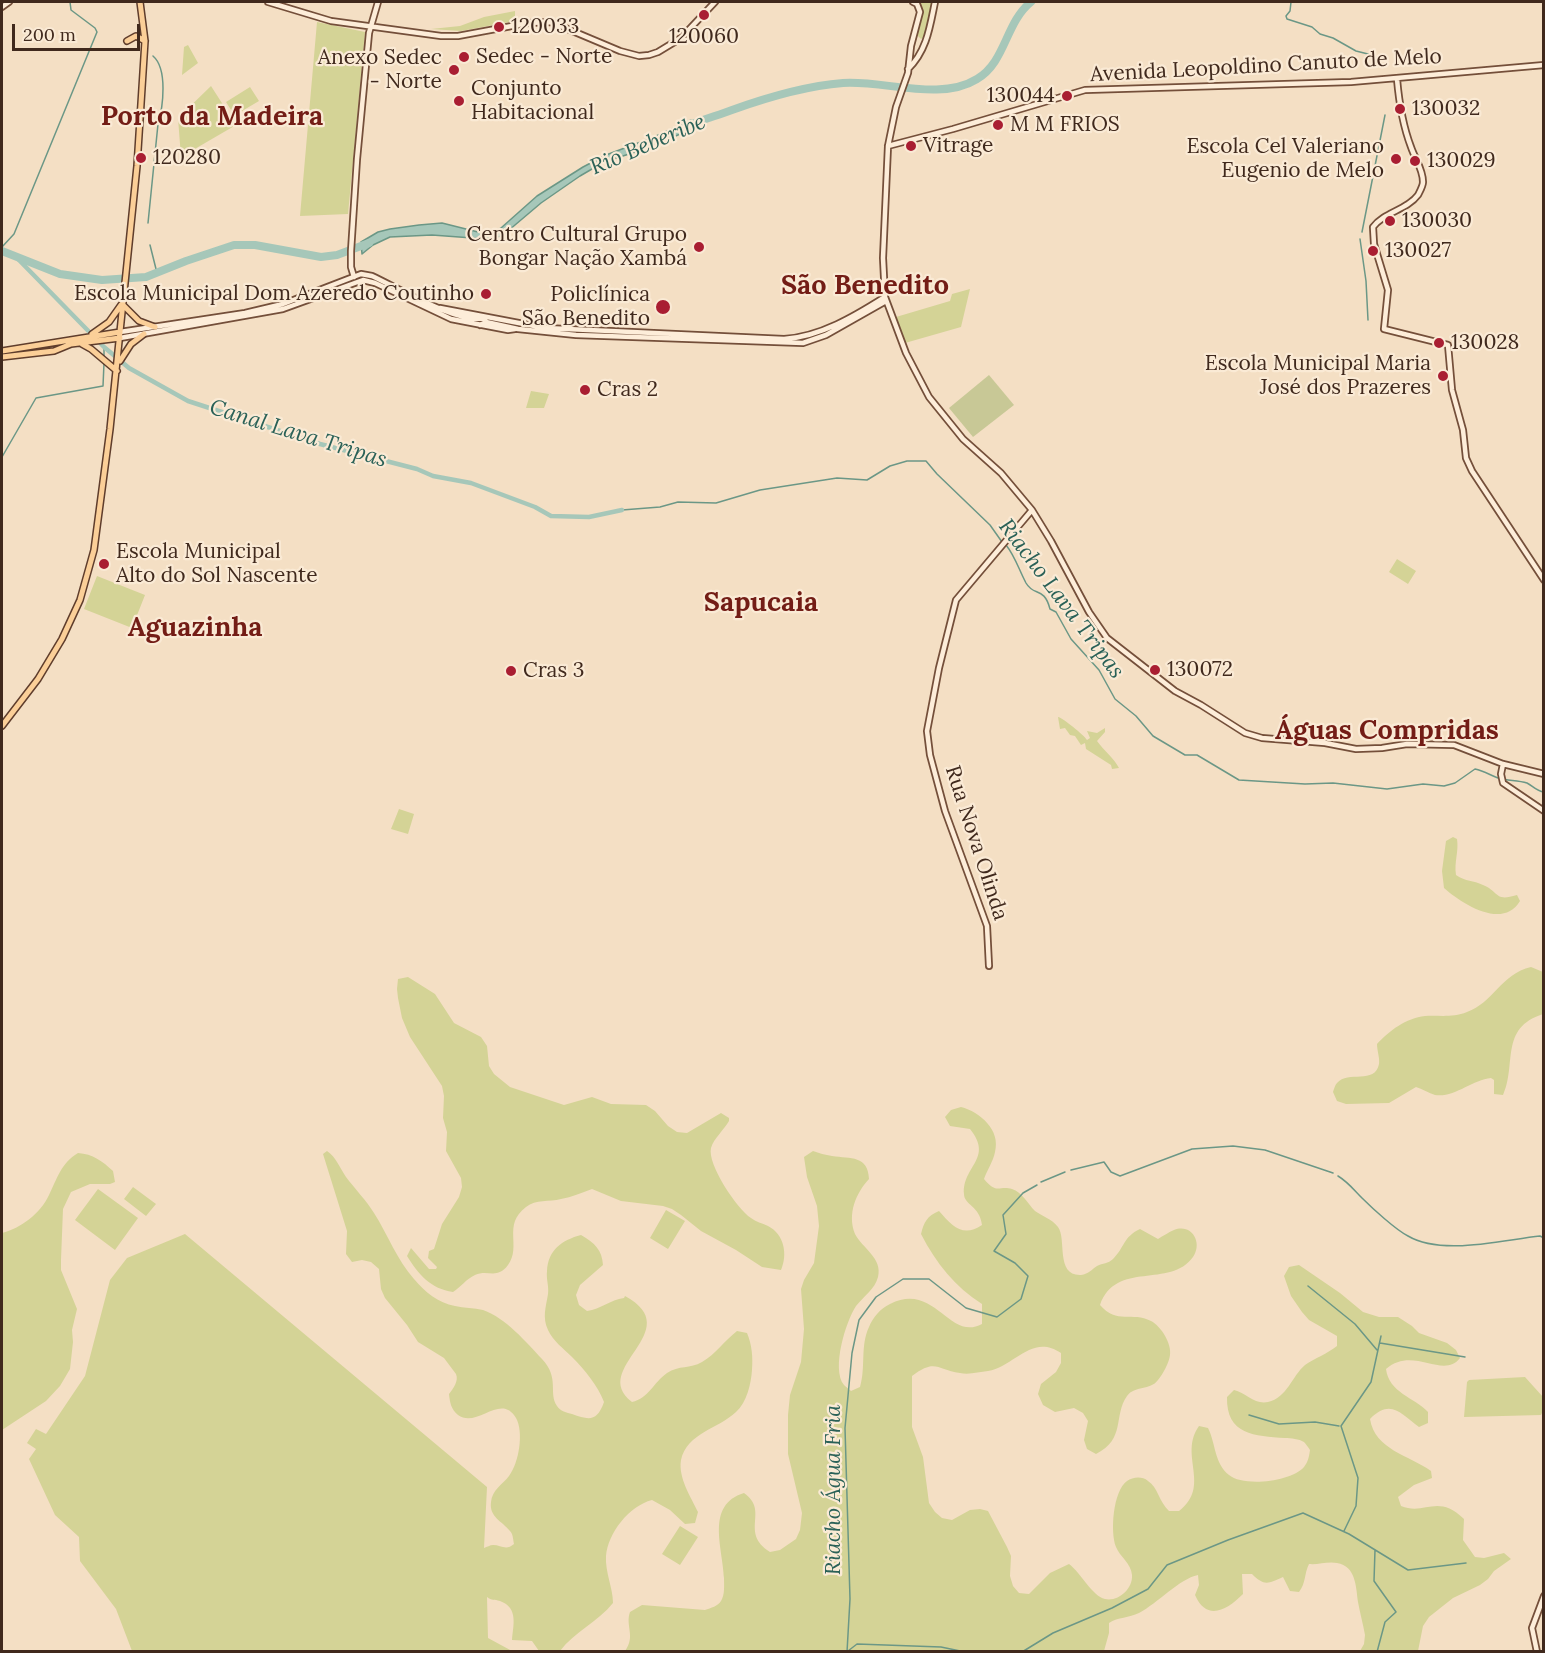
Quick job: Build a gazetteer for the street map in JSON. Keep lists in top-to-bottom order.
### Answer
{
  "streets": {
    "main road": ["Avenida Leopoldino Canuto de Melo", "Rua Nova Olinda"]
  },
  "districts": [
    "Porto da Madeira",
    "São Benedito",
    "Sapucaia",
    "Aguazinha",
    "Águas Compridas"
  ],
  "water": [
    "Rio Beberibe",
    "Canal Lava Tripas",
    "Riacho Lava Tripas",
    "Riacho Água Fria"
  ],
  "places": [
    "120060",
    "120033",
    "Sedec - Norte",
    "Anexo Sedec - Norte",
    "130044",
    "Conjunto Habitacional",
    "130032",
    "M M FRIOS",
    "Vitrage",
    "120280",
    "Escola Cel Valeriano Eugenio de Melo",
    "130029",
    "130030",
    "Centro Cultural Grupo Bongar Nação Xambá",
    "130027",
    "Escola Municipal Dom Azeredo Coutinho",
    "Policlínica São Benedito",
    "130028",
    "Escola Municipal Maria José dos Prazeres",
    "Cras 2",
    "Escola Municipal Alto do Sol Nascente",
    "130072",
    "Cras 3"
  ],
  "scale_bar": "200 m"
}
